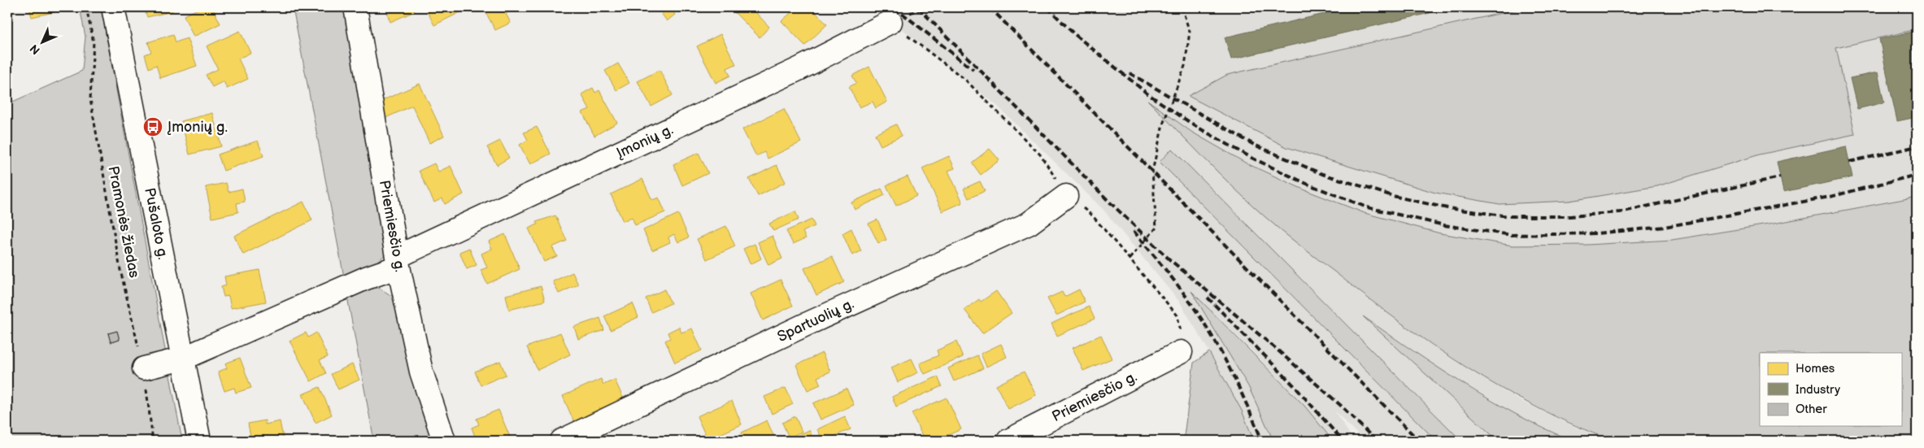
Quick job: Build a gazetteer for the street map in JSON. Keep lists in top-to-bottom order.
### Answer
{
  "streets": {
    "street": [
      "Įmonių g.",
      "Pušaloto g.",
      "Priemiesčio g.",
      "Spartuolių g."
    ],
    "path": ["Pramonės žiedas"]
  },
  "crossings": [
    ["Įmonių g.", "Pramonės žiedas"],
    ["Įmonių g.", "Pušaloto g."],
    ["Įmonių g.", "Priemiesčio g."]
  ],
  "places": {
    "bus stop": ["Įmonių g."]
  },
  "legend": ["Homes", "Industry", "Other"],
  "north": "bottom left"
}
